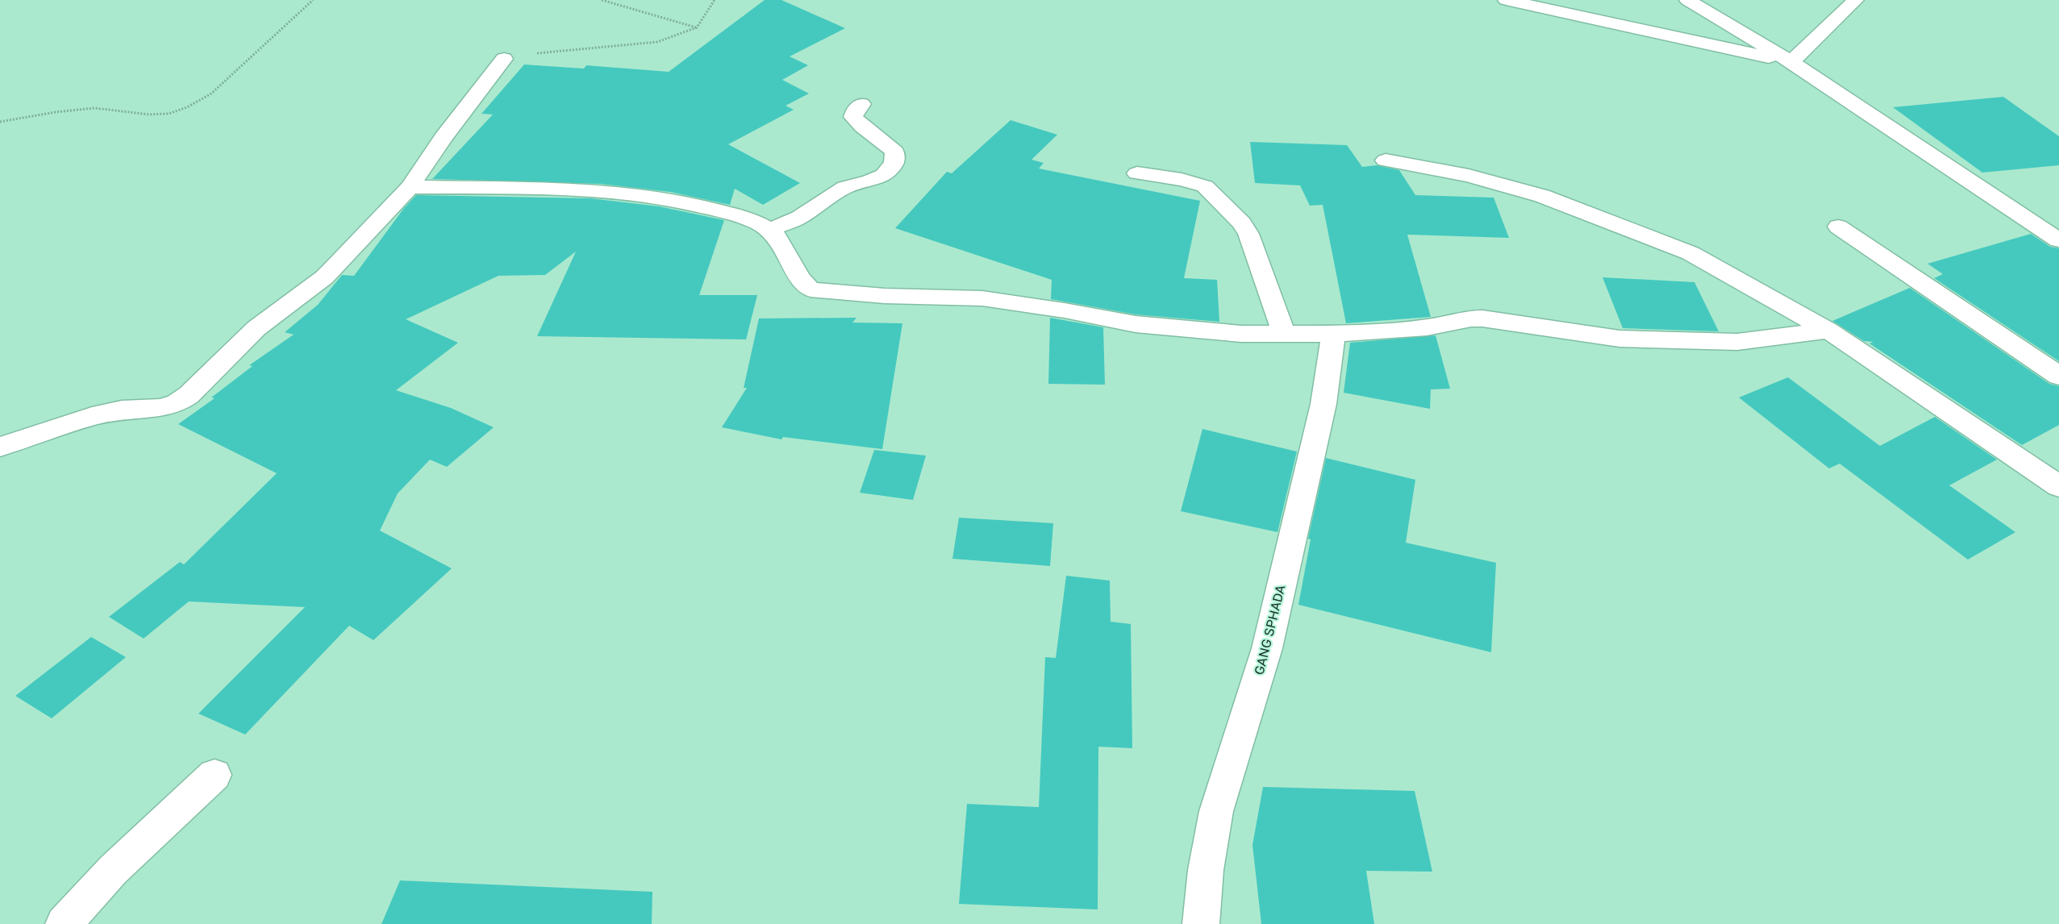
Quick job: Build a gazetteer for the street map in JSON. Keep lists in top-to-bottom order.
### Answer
{
  "streets": {
    "street": ["GANG SPHADA"]
  }
}
